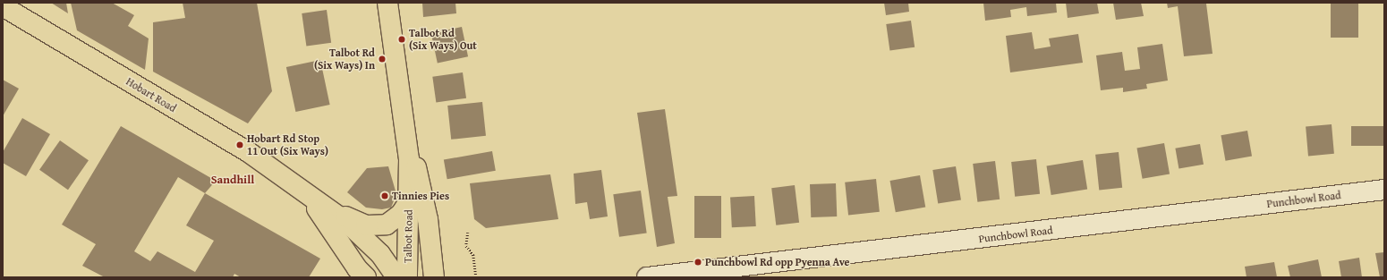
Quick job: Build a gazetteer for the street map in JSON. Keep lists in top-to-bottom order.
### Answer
{
  "streets": {
    "main road": ["Hobart Road", "Talbot Road"],
    "street": ["Punchbowl Road"]
  },
  "districts": ["Sandhill"],
  "places": [
    "Talbot Rd (Six Ways) Out",
    "Talbot Rd (Six Ways) In",
    "Hobart Rd Stop 11 Out (Six Ways)",
    "Tinnies Pies",
    "Punchbowl Rd opp Pyenna Ave"
  ]
}
